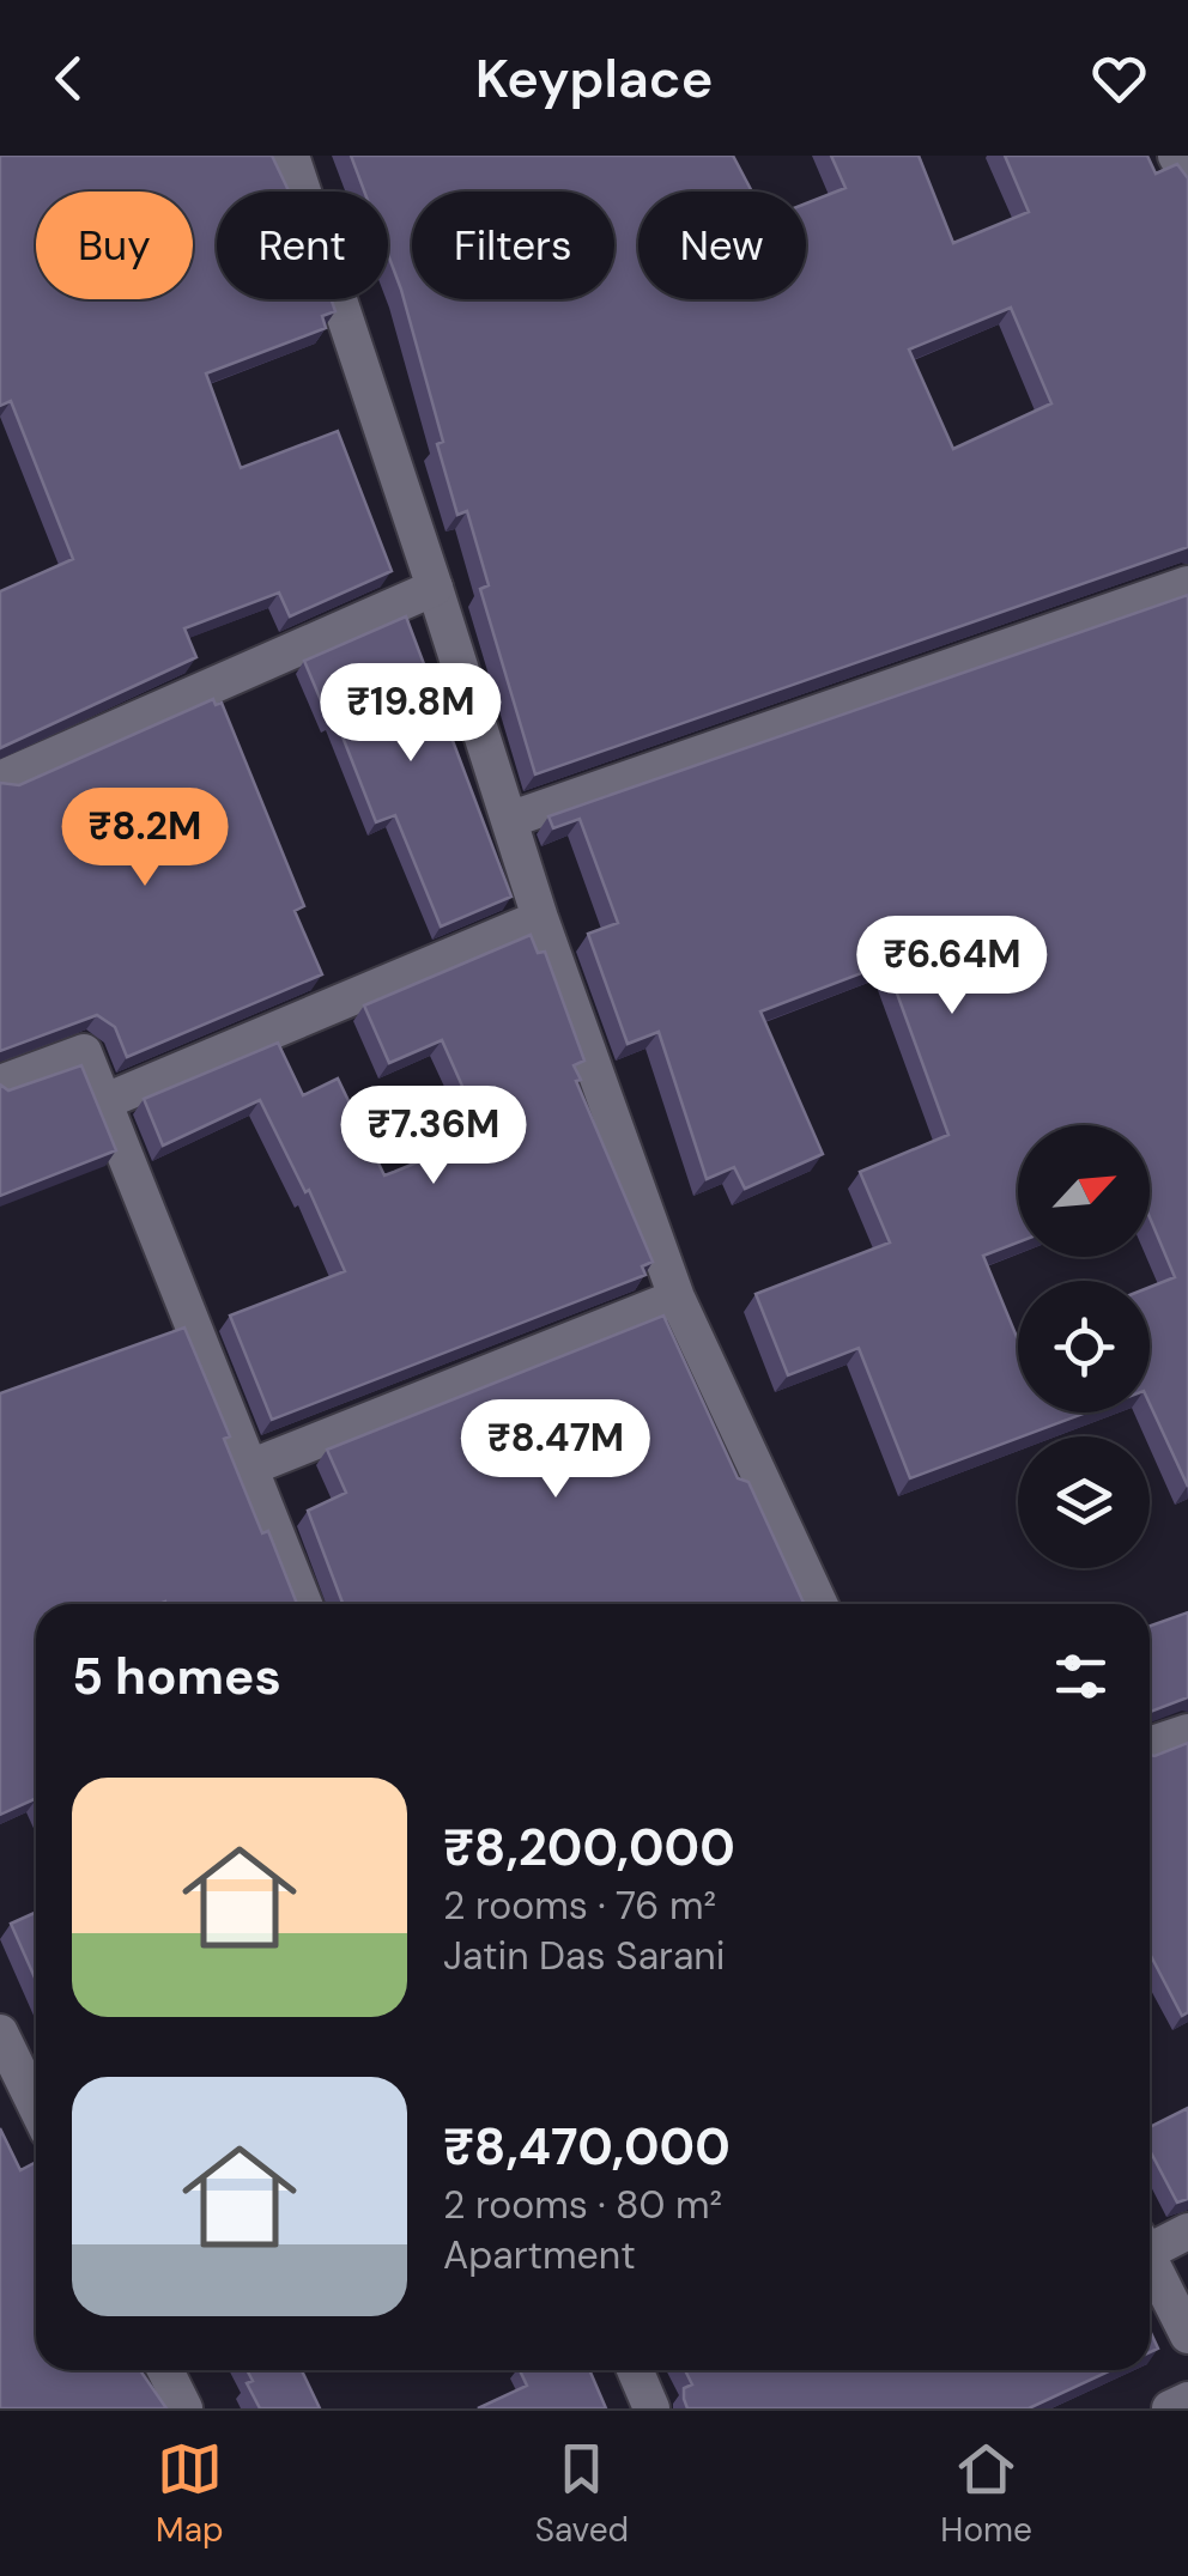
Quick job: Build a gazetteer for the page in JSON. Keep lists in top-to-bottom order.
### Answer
{
  "north": "top right",
  "page": {
    "header": "Keyplace",
    "chip": [
      "Buy",
      "Rent",
      "Filters",
      "New"
    ],
    "price": [
      "₹19.8M",
      "₹8.2M",
      "₹6.64M",
      "₹7.36M",
      "₹8.47M"
    ],
    "heading": "5 homes",
    "list": [
      {
        "name": "₹8,200,000",
        "note": "2 rooms · 76 m² · Jatin Das Sarani"
      },
      {
        "name": "₹8,470,000",
        "note": "2 rooms · 80 m² · Apartment"
      }
    ],
    "tabs": ["Map", "Saved", "Home"]
  }
}
